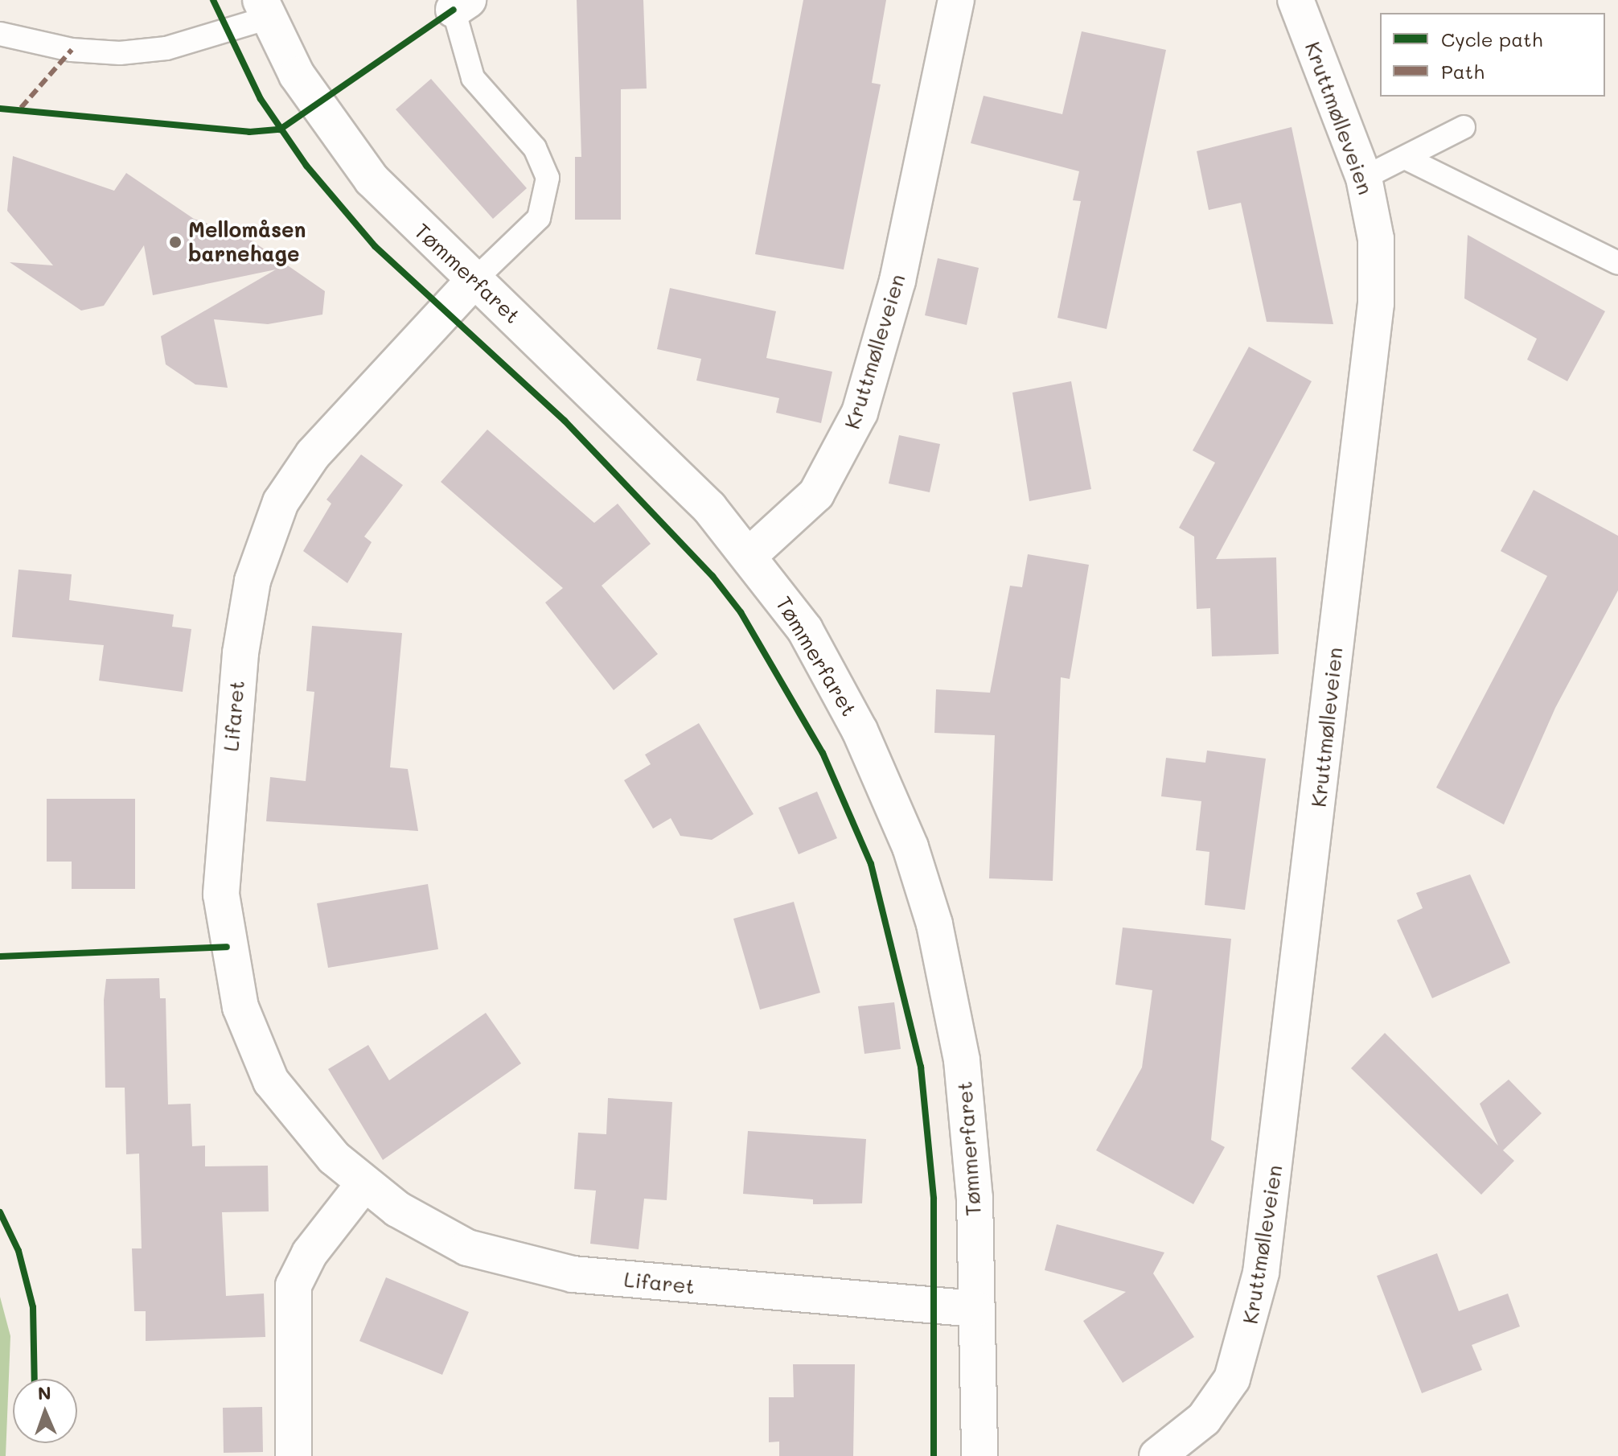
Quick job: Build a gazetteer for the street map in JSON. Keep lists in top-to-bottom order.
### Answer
{
  "streets": {
    "street": ["Kruttmølleveien", "Tømmerfaret", "Lifaret"]
  },
  "crossings": [
    ["Kruttmølleveien", "Tømmerfaret"],
    ["Tømmerfaret", "Lifaret"]
  ],
  "places": ["Mellomåsen barnehage"],
  "legend": ["Cycle path", "Path"],
  "north": "top"
}
